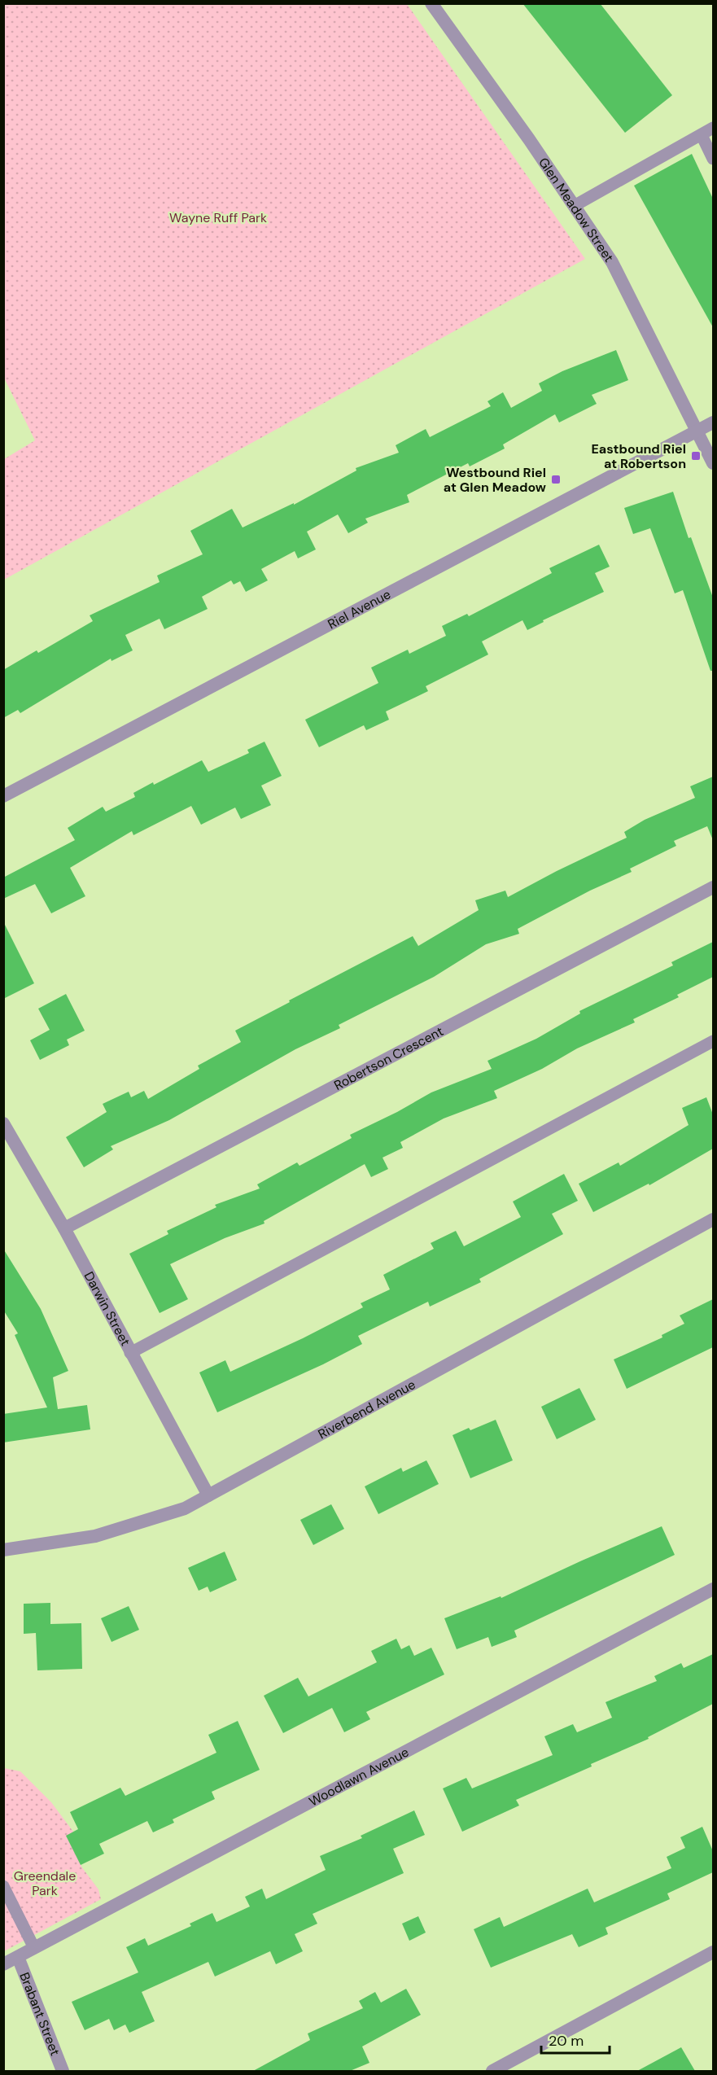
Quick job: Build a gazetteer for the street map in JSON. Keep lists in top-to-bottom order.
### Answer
{
  "streets": {
    "street": [
      "Glen Meadow Street",
      "Riel Avenue",
      "Robertson Crescent",
      "Darwin Street",
      "Riverbend Avenue",
      "Woodlawn Avenue",
      "Brabant Street"
    ]
  },
  "crossings": [
    ["Glen Meadow Street", "Riel Avenue"],
    ["Robertson Crescent", "Darwin Street"],
    ["Darwin Street", "Riverbend Avenue"],
    ["Woodlawn Avenue", "Brabant Street"]
  ],
  "parks": ["Wayne Ruff Park", "Greendale Park"],
  "places": {
    "transit": ["Eastbound Riel at Robertson", "Westbound Riel at Glen Meadow"]
  },
  "scale_bar": "20 m"
}
